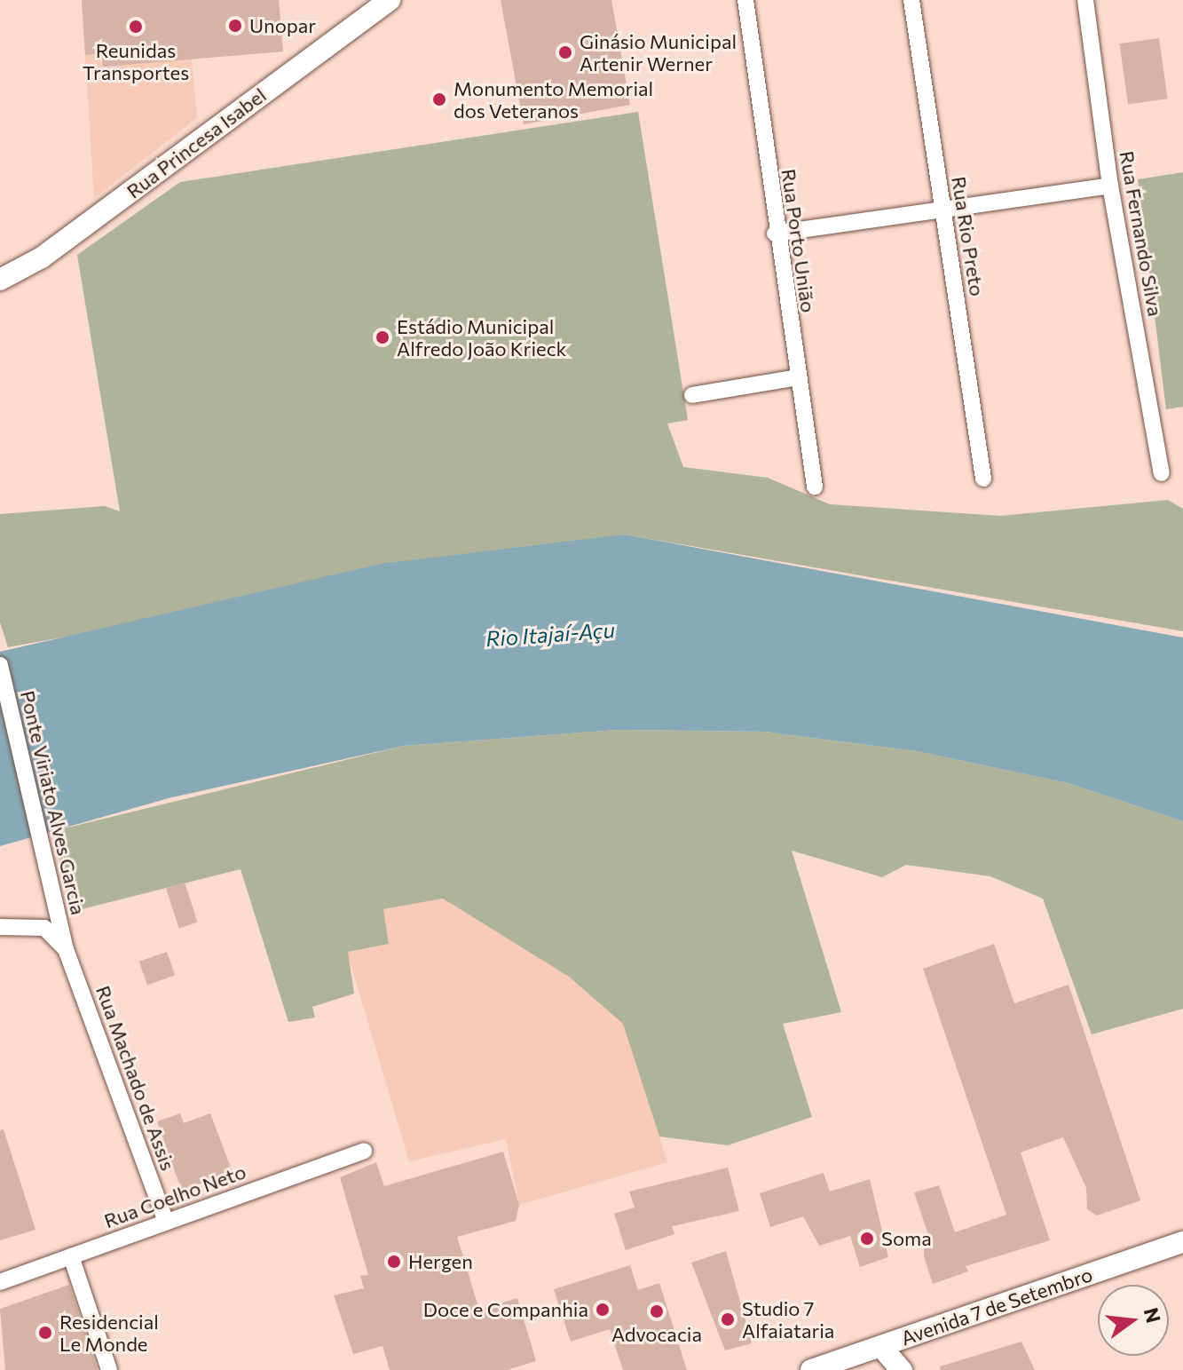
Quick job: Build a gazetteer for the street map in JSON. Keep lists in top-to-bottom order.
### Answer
{
  "streets": {
    "street": [
      "Rua Princesa Isabel",
      "Rua Fernando Silva",
      "Rua Rio Preto",
      "Rua Porto União",
      "Ponte Viriato Alves Garcia",
      "Rua Machado de Assis",
      "Rua Coelho Neto",
      "Avenida 7 de Setembro"
    ]
  },
  "crossings": [
    ["Ponte Viriato Alves Garcia", "Rua Machado de Assis"],
    ["Rua Machado de Assis", "Rua Coelho Neto"]
  ],
  "water": ["Rio Itajaí-Açu"],
  "places": [
    "Unopar",
    "Reunidas Transportes",
    "Ginásio Municipal Artenir Werner",
    "Monumento Memorial dos Veteranos",
    "Estádio Municipal Alfredo João Krieck",
    "Soma",
    "Hergen",
    "Doce e Companhia",
    "Advocacia",
    "Studio 7 Alfaiataria",
    "Residencial Le Monde"
  ],
  "north": "right"
}
